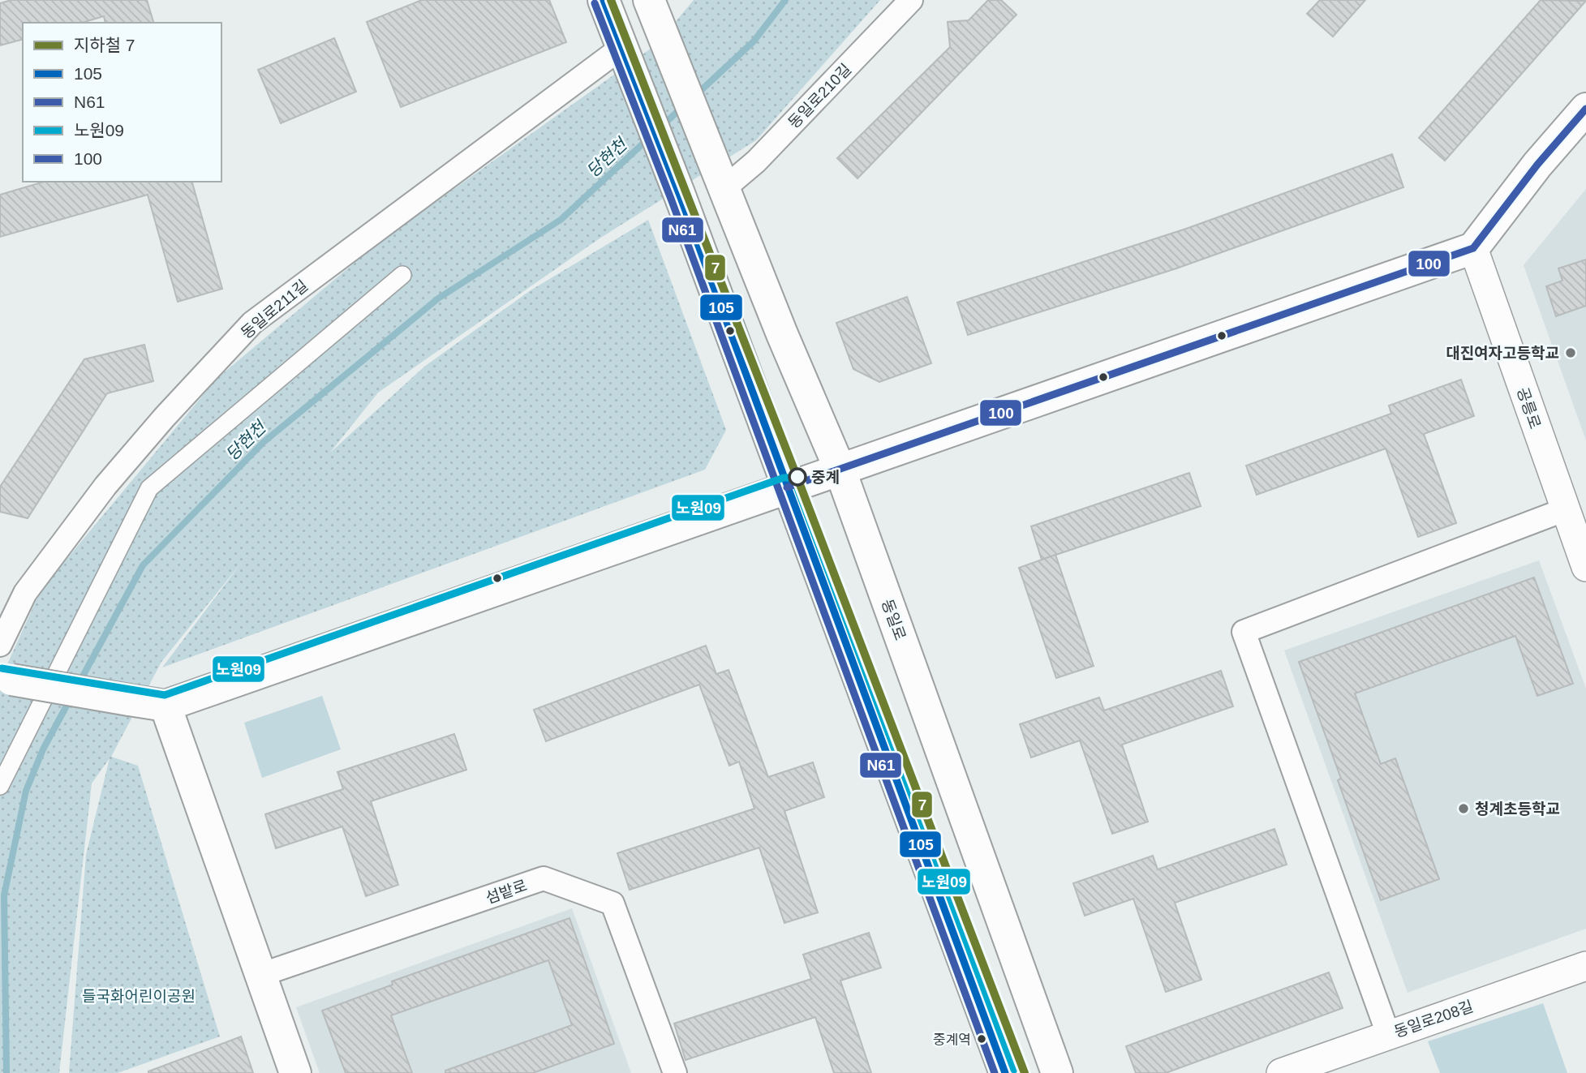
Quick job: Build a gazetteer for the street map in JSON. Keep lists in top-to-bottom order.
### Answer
{
  "streets": {
    "main road": ["동일로"],
    "street": [
      "동일로210길",
      "동일로211길",
      "공릉로",
      "섬밭로",
      "동일로208길"
    ]
  },
  "crossings": [
    ["동일로210길", "동일로"]
  ],
  "water": ["당현천"],
  "parks": ["들국화어린이공원"],
  "places": [
    "대진여자고등학교",
    "중계",
    "청계초등학교",
    "중계역"
  ],
  "lines": [
    "metro line 7",
    "transit line 105",
    "transit line N61",
    "transit line 100",
    "transit line 노원09"
  ],
  "legend": [
    "지하철 7",
    "105",
    "N61",
    "노원09",
    "100"
  ]
}
